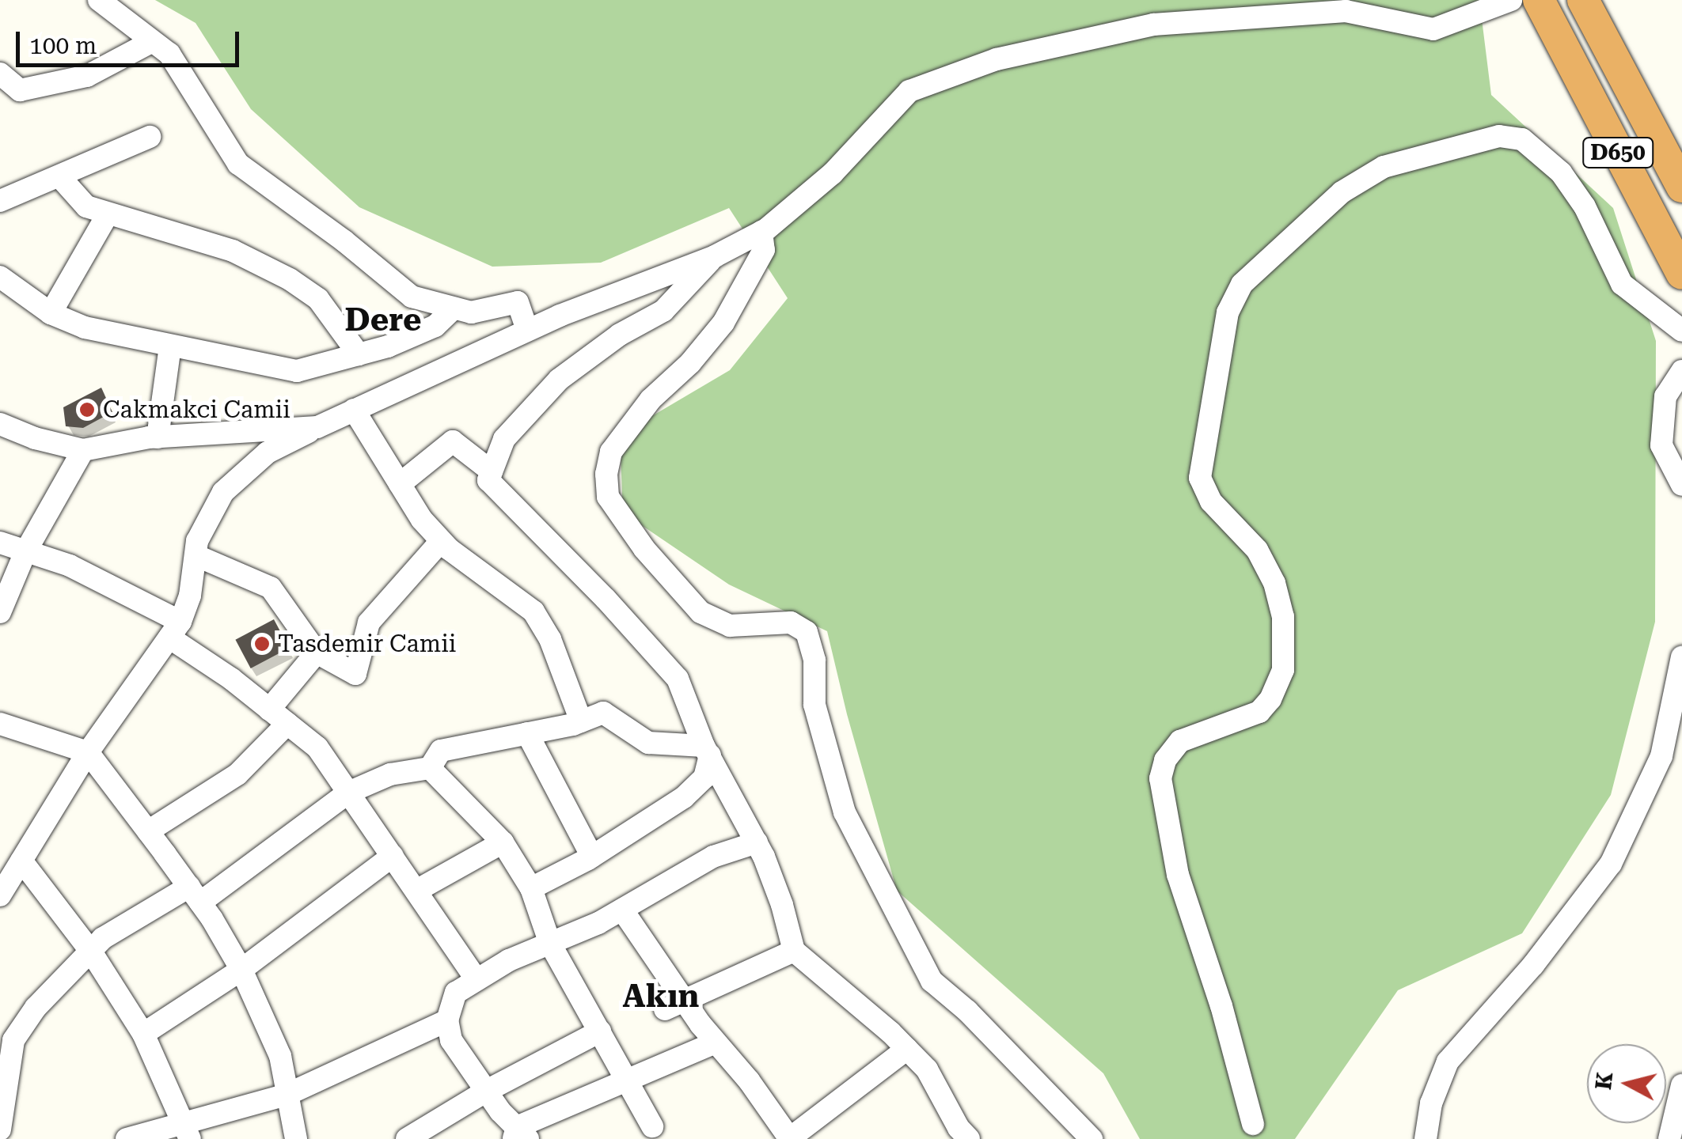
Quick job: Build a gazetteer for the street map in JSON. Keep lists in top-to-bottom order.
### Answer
{
  "streets": {
    "highway": ["D650"]
  },
  "districts": ["Dere", "Akın"],
  "places": ["Cakmakci Camii", "Tasdemir Camii"],
  "scale_bar": "100 m",
  "north": "left"
}
